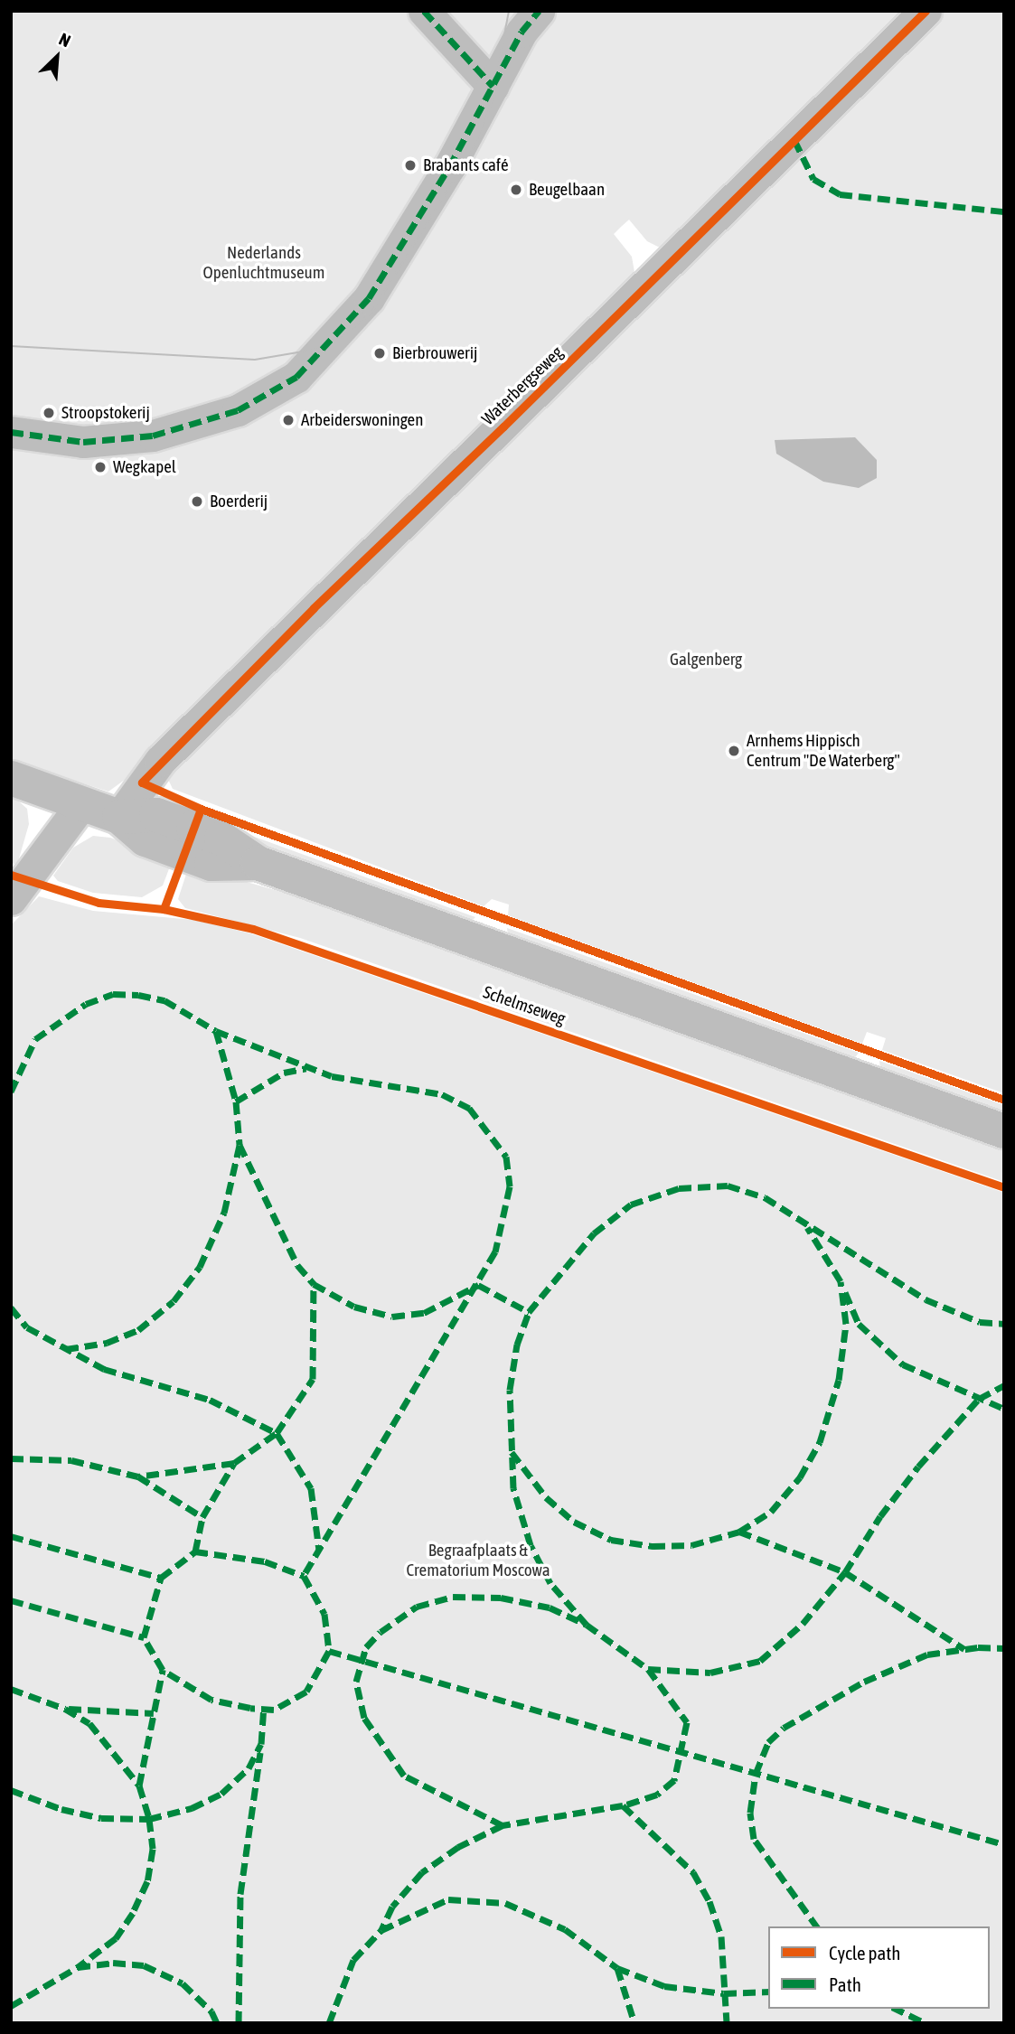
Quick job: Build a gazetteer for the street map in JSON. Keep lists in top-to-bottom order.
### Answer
{
  "streets": {
    "street": ["Waterbergseweg"],
    "cycle path": ["Schelmseweg"]
  },
  "parks": ["Nederlands Openluchtmuseum", "Galgenberg", "Begraafplaats & Crematorium Moscowa"],
  "places": [
    "Brabants café",
    "Beugelbaan",
    "Bierbrouwerij",
    "Stroopstokerij",
    "Arbeiderswoningen",
    "Wegkapel",
    "Boerderij",
    "Arnhems Hippisch Centrum \"De Waterberg\""
  ],
  "legend": ["Cycle path", "Path"],
  "north": "top right"
}
